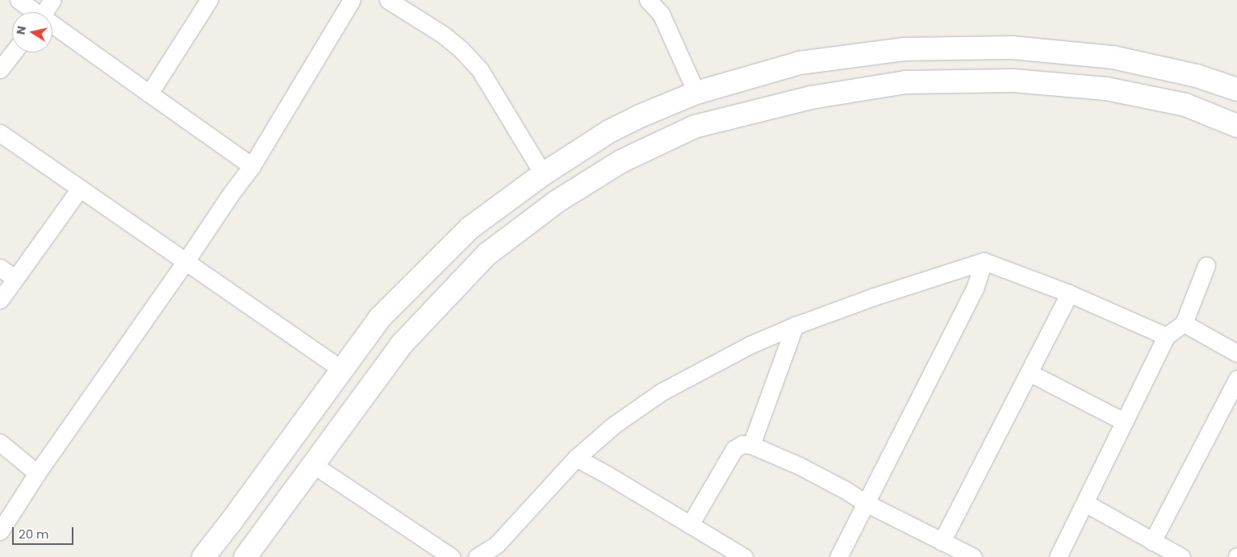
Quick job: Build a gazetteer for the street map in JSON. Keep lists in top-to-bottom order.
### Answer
{
  "scale_bar": "20 m",
  "north": "left"
}
